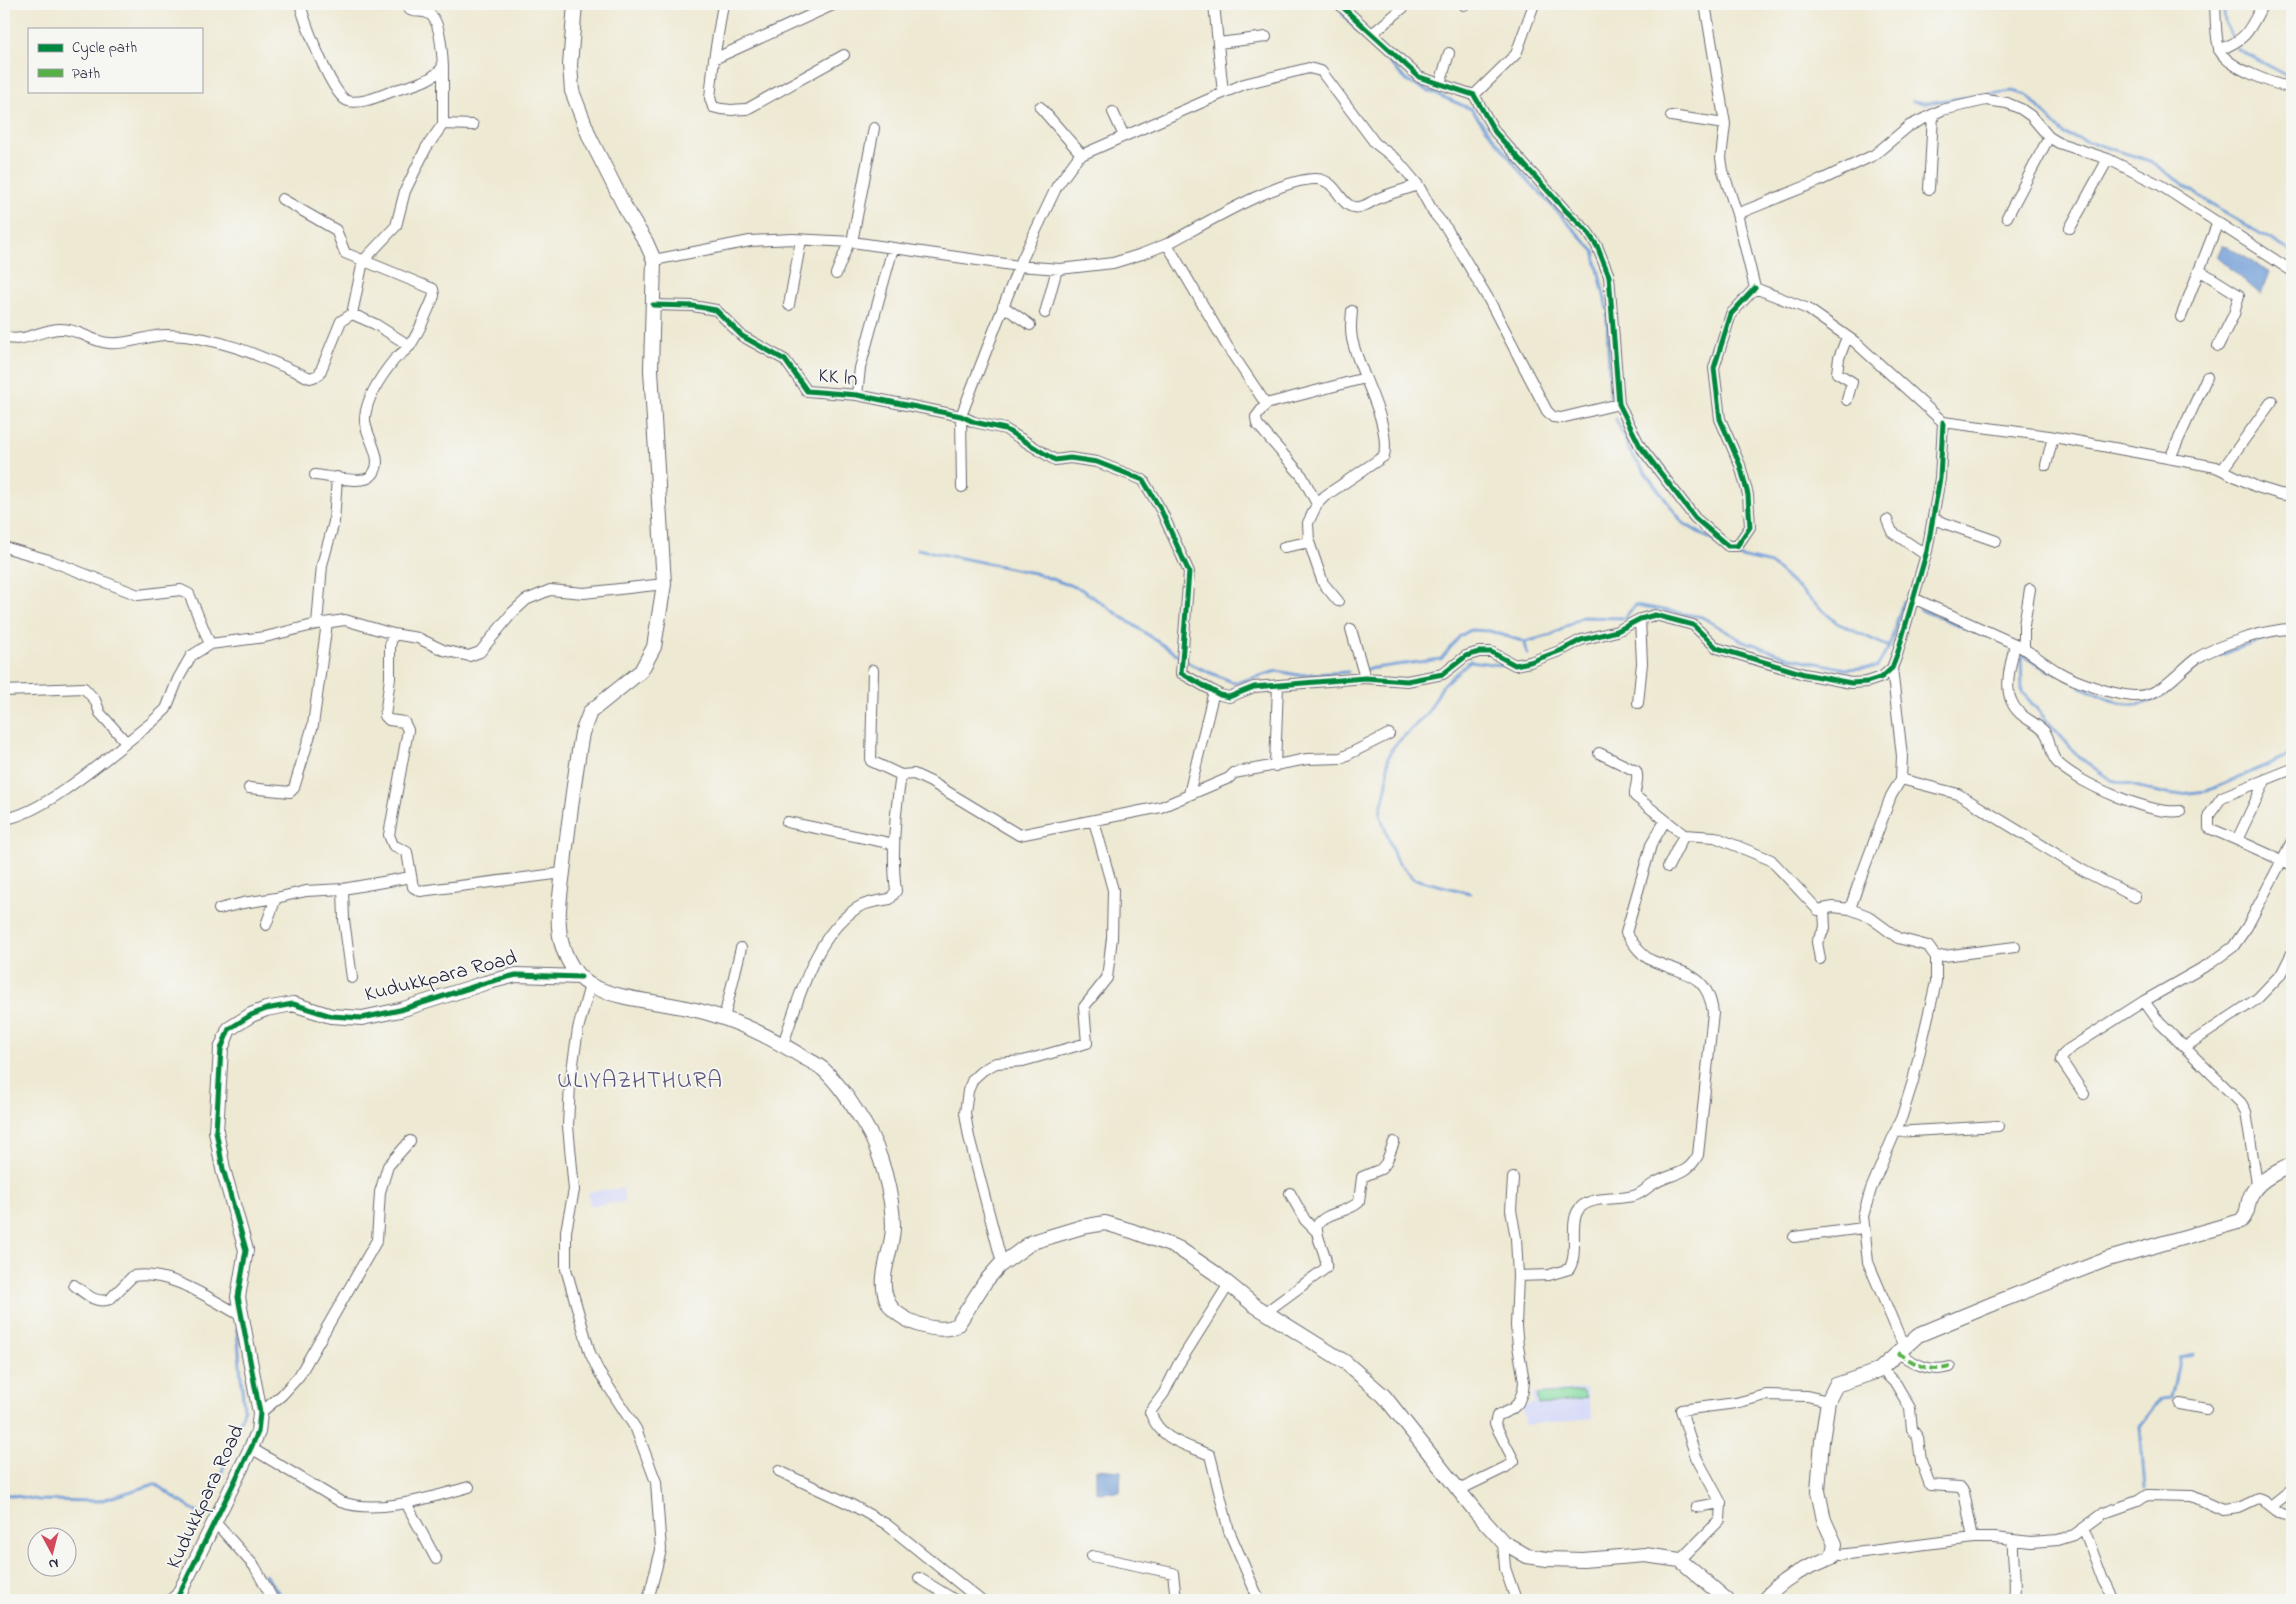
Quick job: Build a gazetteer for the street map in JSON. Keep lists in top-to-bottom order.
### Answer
{
  "streets": {
    "main road": ["Kudukkpara Road"],
    "street": ["KK ln"]
  },
  "districts": ["ULIYAZHTHURA"],
  "legend": ["Cycle path", "Path"],
  "north": "bottom"
}
